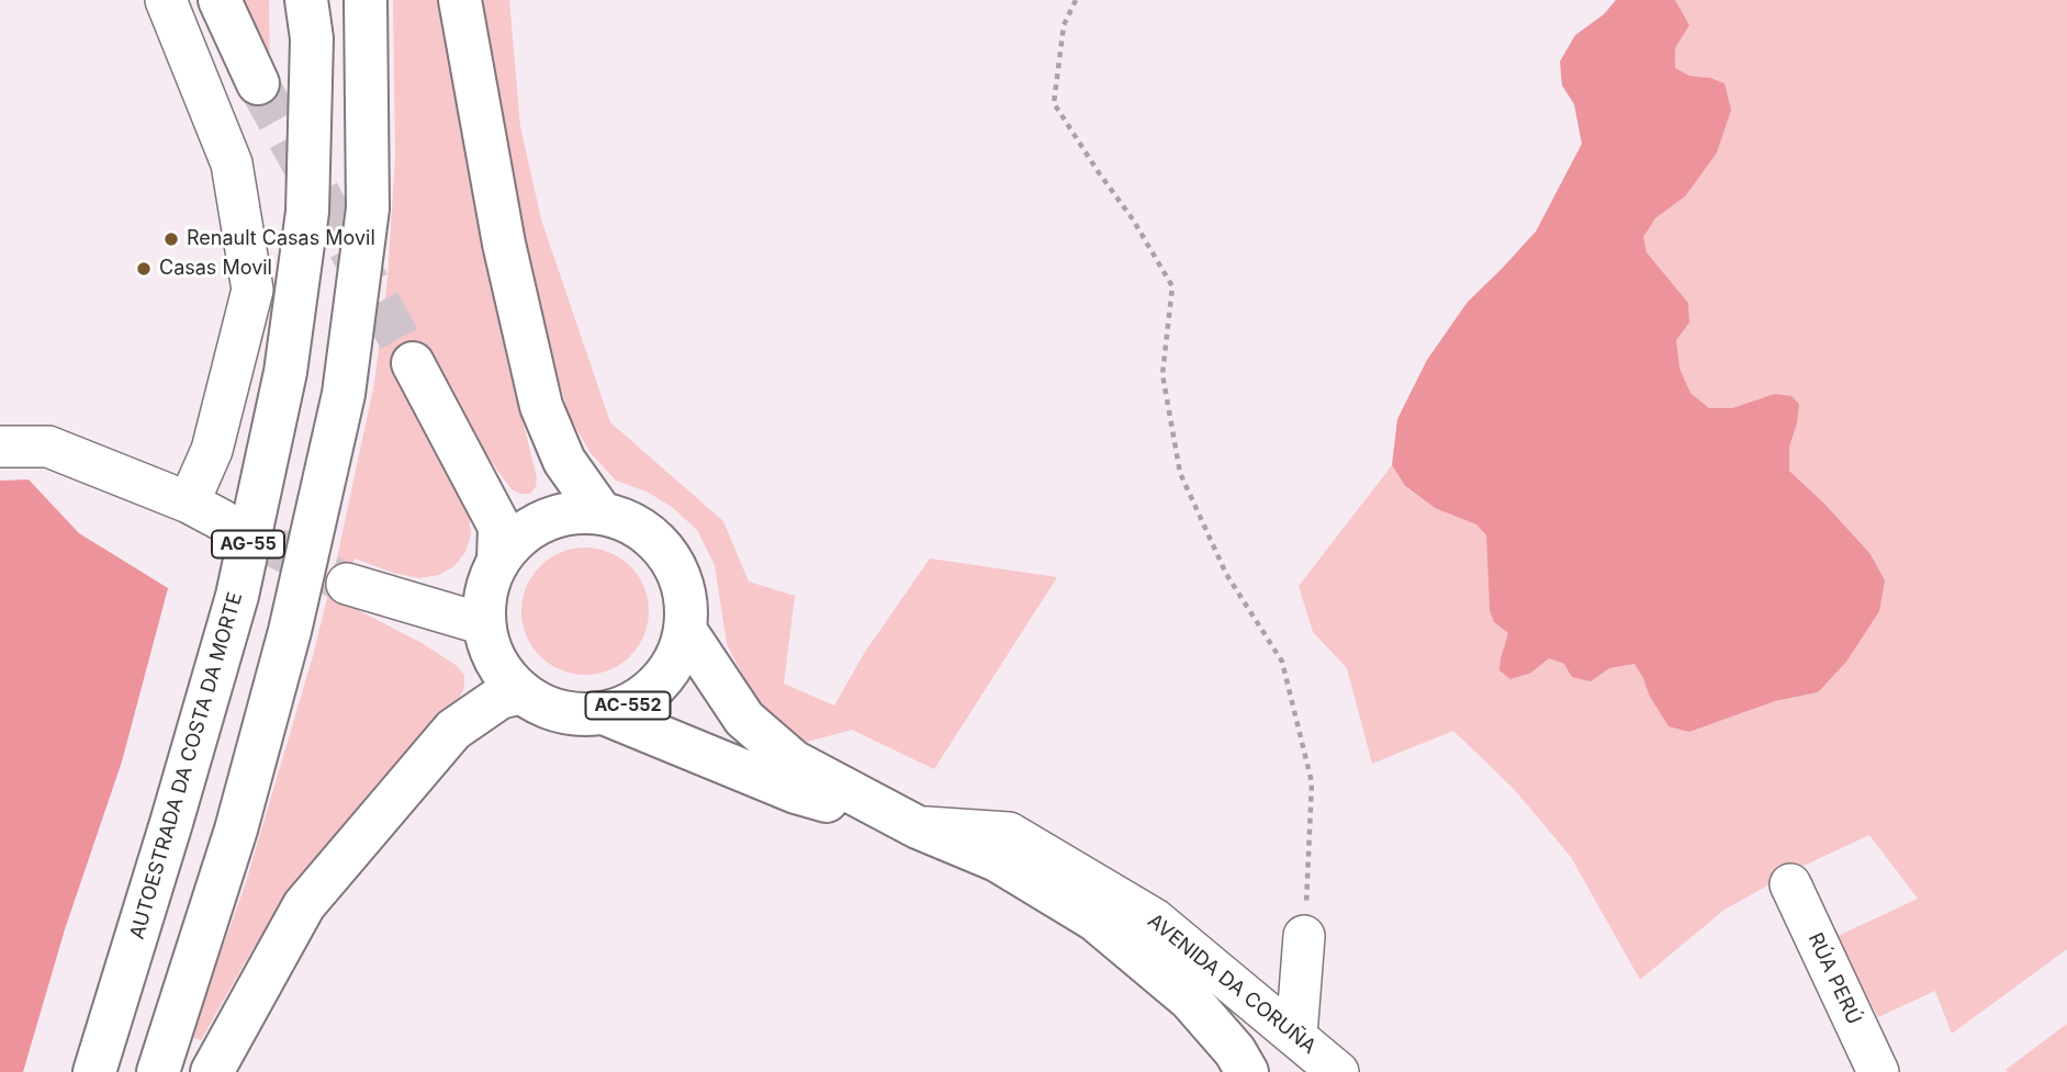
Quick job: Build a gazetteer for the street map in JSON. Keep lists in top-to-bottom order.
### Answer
{
  "streets": {
    "main road": [
      "AG-55",
      "AC-552",
      "AUTOESTRADA DA COSTA DA MORTE",
      "AVENIDA DA CORUÑA"
    ],
    "street": ["RÚA PERÚ"]
  },
  "crossings": [
    ["AC-552", "AVENIDA DA CORUÑA"]
  ],
  "places": ["Renault Casas Movil", "Casas Movil"]
}
